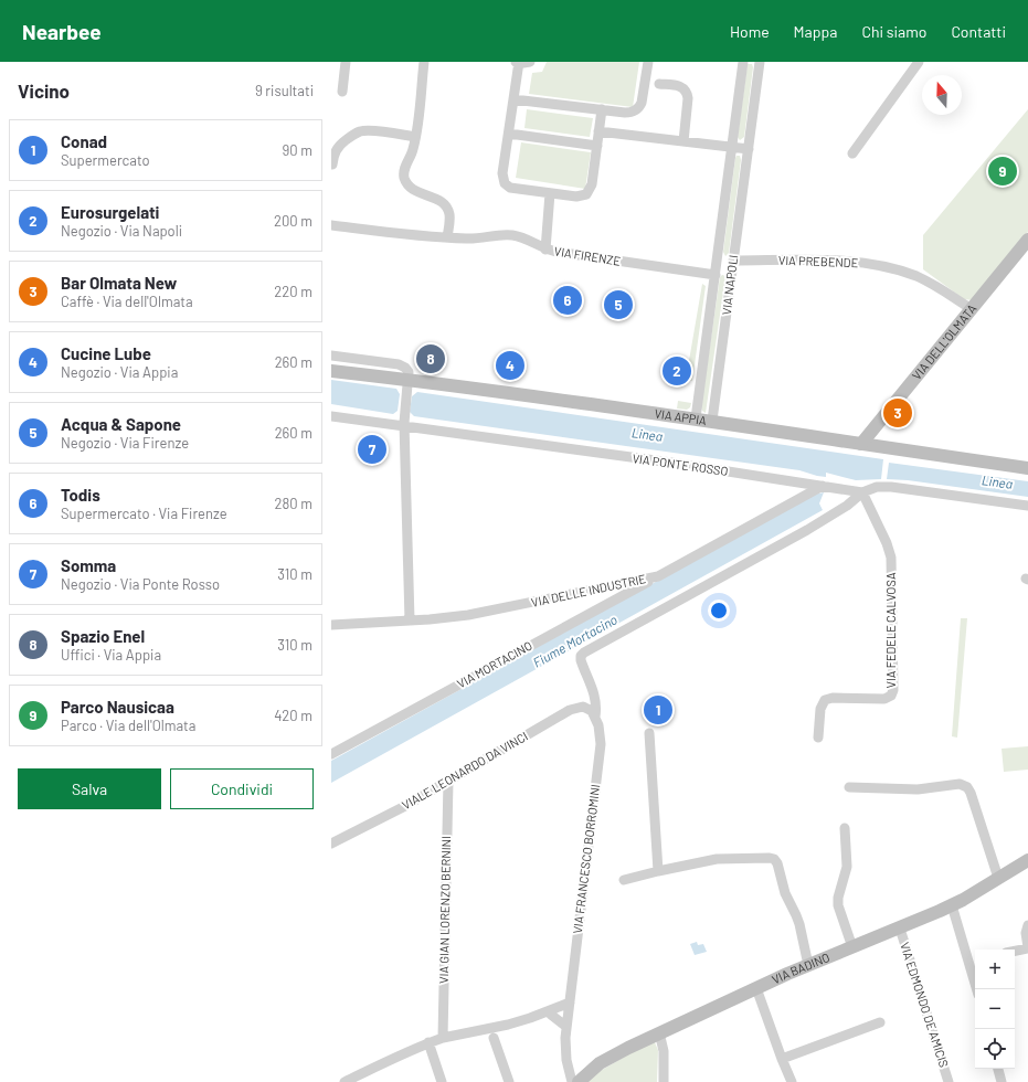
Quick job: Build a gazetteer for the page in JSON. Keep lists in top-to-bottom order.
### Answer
{
  "streets": {
    "street": [
      "VIA FIRENZE",
      "VIA PREBENDE",
      "VIA NAPOLI",
      "VIA DELL'OLMATA",
      "VIA APPIA",
      "VIA PONTE ROSSO",
      "VIA DELLE INDUSTRIE",
      "VIA FEDELE CALVOSA",
      "VIA MORTACINO",
      "VIALE LEONARDO DA VINCI",
      "VIA FRANCESCO BORROMINI",
      "VIA GIAN LORENZO BERNINI",
      "VIA BADINO",
      "VIA EDMONDO DE AMICIS"
    ]
  },
  "crossings": [
    ["VIA FIRENZE", "VIA PREBENDE"],
    ["VIA FIRENZE", "VIA NAPOLI"],
    ["VIA PREBENDE", "VIA NAPOLI"],
    ["VIA PREBENDE", "VIA DELL'OLMATA"],
    ["VIA NAPOLI", "VIA APPIA"],
    ["VIA DELL'OLMATA", "VIA APPIA"],
    ["VIA PONTE ROSSO", "VIA DELLE INDUSTRIE"],
    ["VIA PONTE ROSSO", "VIA FEDELE CALVOSA"],
    ["VIA PONTE ROSSO", "VIA FRANCESCO BORROMINI"],
    ["VIA DELLE INDUSTRIE", "VIA MORTACINO"],
    ["VIA FEDELE CALVOSA", "VIA FRANCESCO BORROMINI"],
    ["VIALE LEONARDO DA VINCI", "VIA FRANCESCO BORROMINI"],
    ["VIALE LEONARDO DA VINCI", "VIA GIAN LORENZO BERNINI"],
    ["VIA BADINO", "VIA EDMONDO DE AMICIS"]
  ],
  "water": ["Linea", "Fiume Mortacino"],
  "north": "top",
  "page": {
    "header": "Nearbee",
    "nav": [
      "Home",
      "Mappa",
      "Chi siamo",
      "Contatti"
    ],
    "heading": ["Vicino", "9 risultati"],
    "list": [
      {
        "mark": "1",
        "name": "Conad",
        "note": "Supermercato",
        "value": "90 m"
      },
      {
        "mark": "2",
        "name": "Eurosurgelati",
        "note": "Negozio · Via Napoli",
        "value": "200 m"
      },
      {
        "mark": "3",
        "name": "Bar Olmata New",
        "note": "Caffè · Via dell'Olmata",
        "value": "220 m"
      },
      {
        "mark": "4",
        "name": "Cucine Lube",
        "note": "Negozio · Via Appia",
        "value": "260 m"
      },
      {
        "mark": "5",
        "name": "Acqua & Sapone",
        "note": "Negozio · Via Firenze",
        "value": "260 m"
      },
      {
        "mark": "6",
        "name": "Todis",
        "note": "Supermercato · Via Firenze",
        "value": "280 m"
      },
      {
        "mark": "7",
        "name": "Somma",
        "note": "Negozio · Via Ponte Rosso",
        "value": "310 m"
      },
      {
        "mark": "8",
        "name": "Spazio Enel",
        "note": "Uffici · Via Appia",
        "value": "310 m"
      },
      {
        "mark": "9",
        "name": "Parco Nausicaa",
        "note": "Parco · Via dell'Olmata",
        "value": "420 m"
      }
    ],
    "pins": [
      "9",
      "6",
      "5",
      "8",
      "4",
      "2",
      "3",
      "7",
      "1"
    ],
    "buttons": ["Salva", "Condividi"],
    "map_buttons": ["+", "−"]
  }
}
